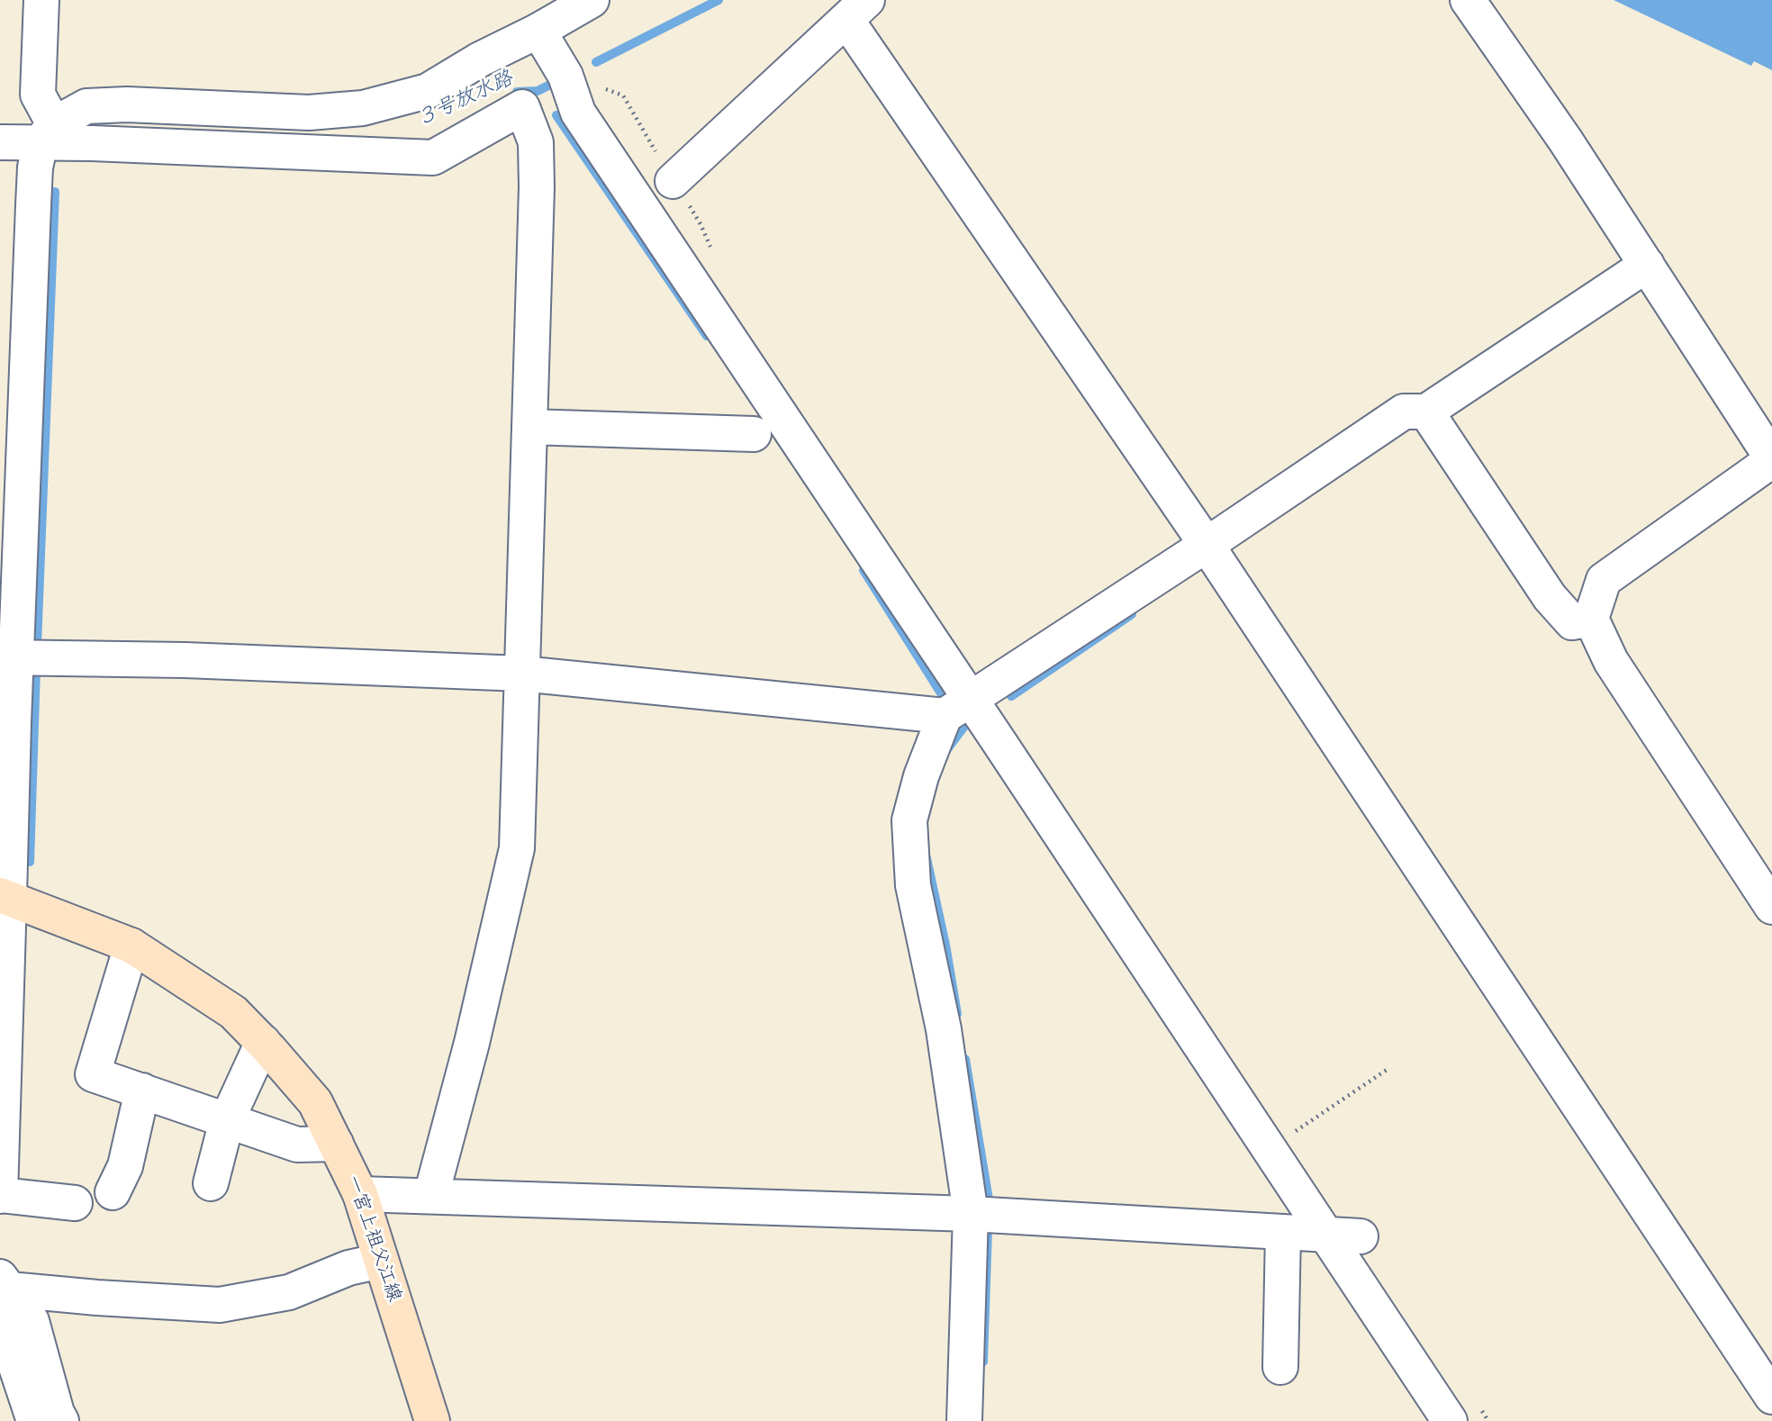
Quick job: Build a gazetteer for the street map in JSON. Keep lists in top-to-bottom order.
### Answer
{
  "streets": {
    "main road": ["一宮上祖父江線"]
  },
  "water": ["３号放水路"]
}
